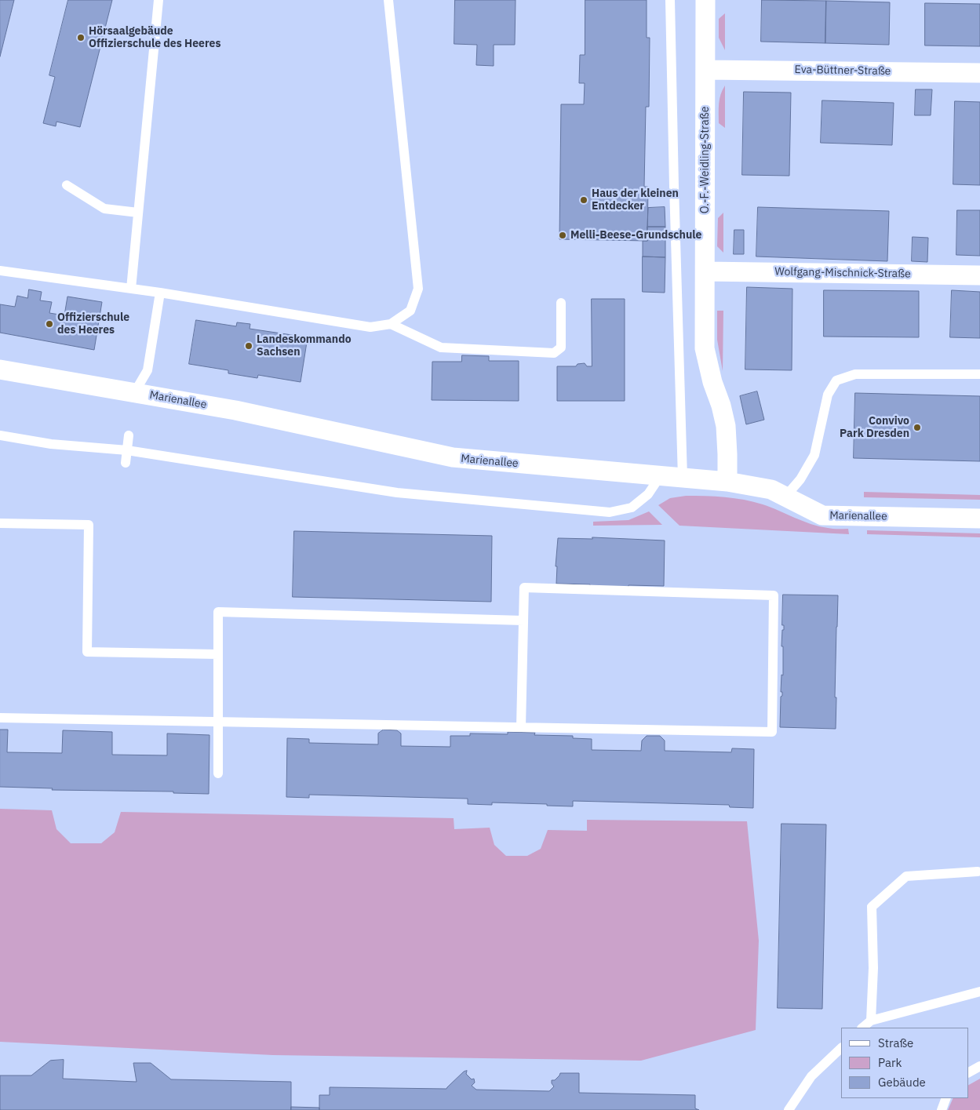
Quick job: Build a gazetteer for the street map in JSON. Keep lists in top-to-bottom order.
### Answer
{
  "streets": {
    "street": [
      "Eva-Büttner-Straße",
      "O.-F.-Weidling-Straße",
      "Wolfgang-Mischnick-Straße",
      "Marienallee"
    ]
  },
  "crossings": [
    ["Eva-Büttner-Straße", "O.-F.-Weidling-Straße"],
    ["O.-F.-Weidling-Straße", "Wolfgang-Mischnick-Straße"],
    ["O.-F.-Weidling-Straße", "Marienallee"]
  ],
  "places": [
    "Hörsaalgebäude Offizierschule des Heeres",
    "Haus der kleinen Entdecker",
    "Melli-Beese-Grundschule",
    "Offizierschule des Heeres",
    "Landeskommando Sachsen",
    "Convivo Park Dresden"
  ],
  "legend": ["Straße", "Park", "Gebäude"]
}
